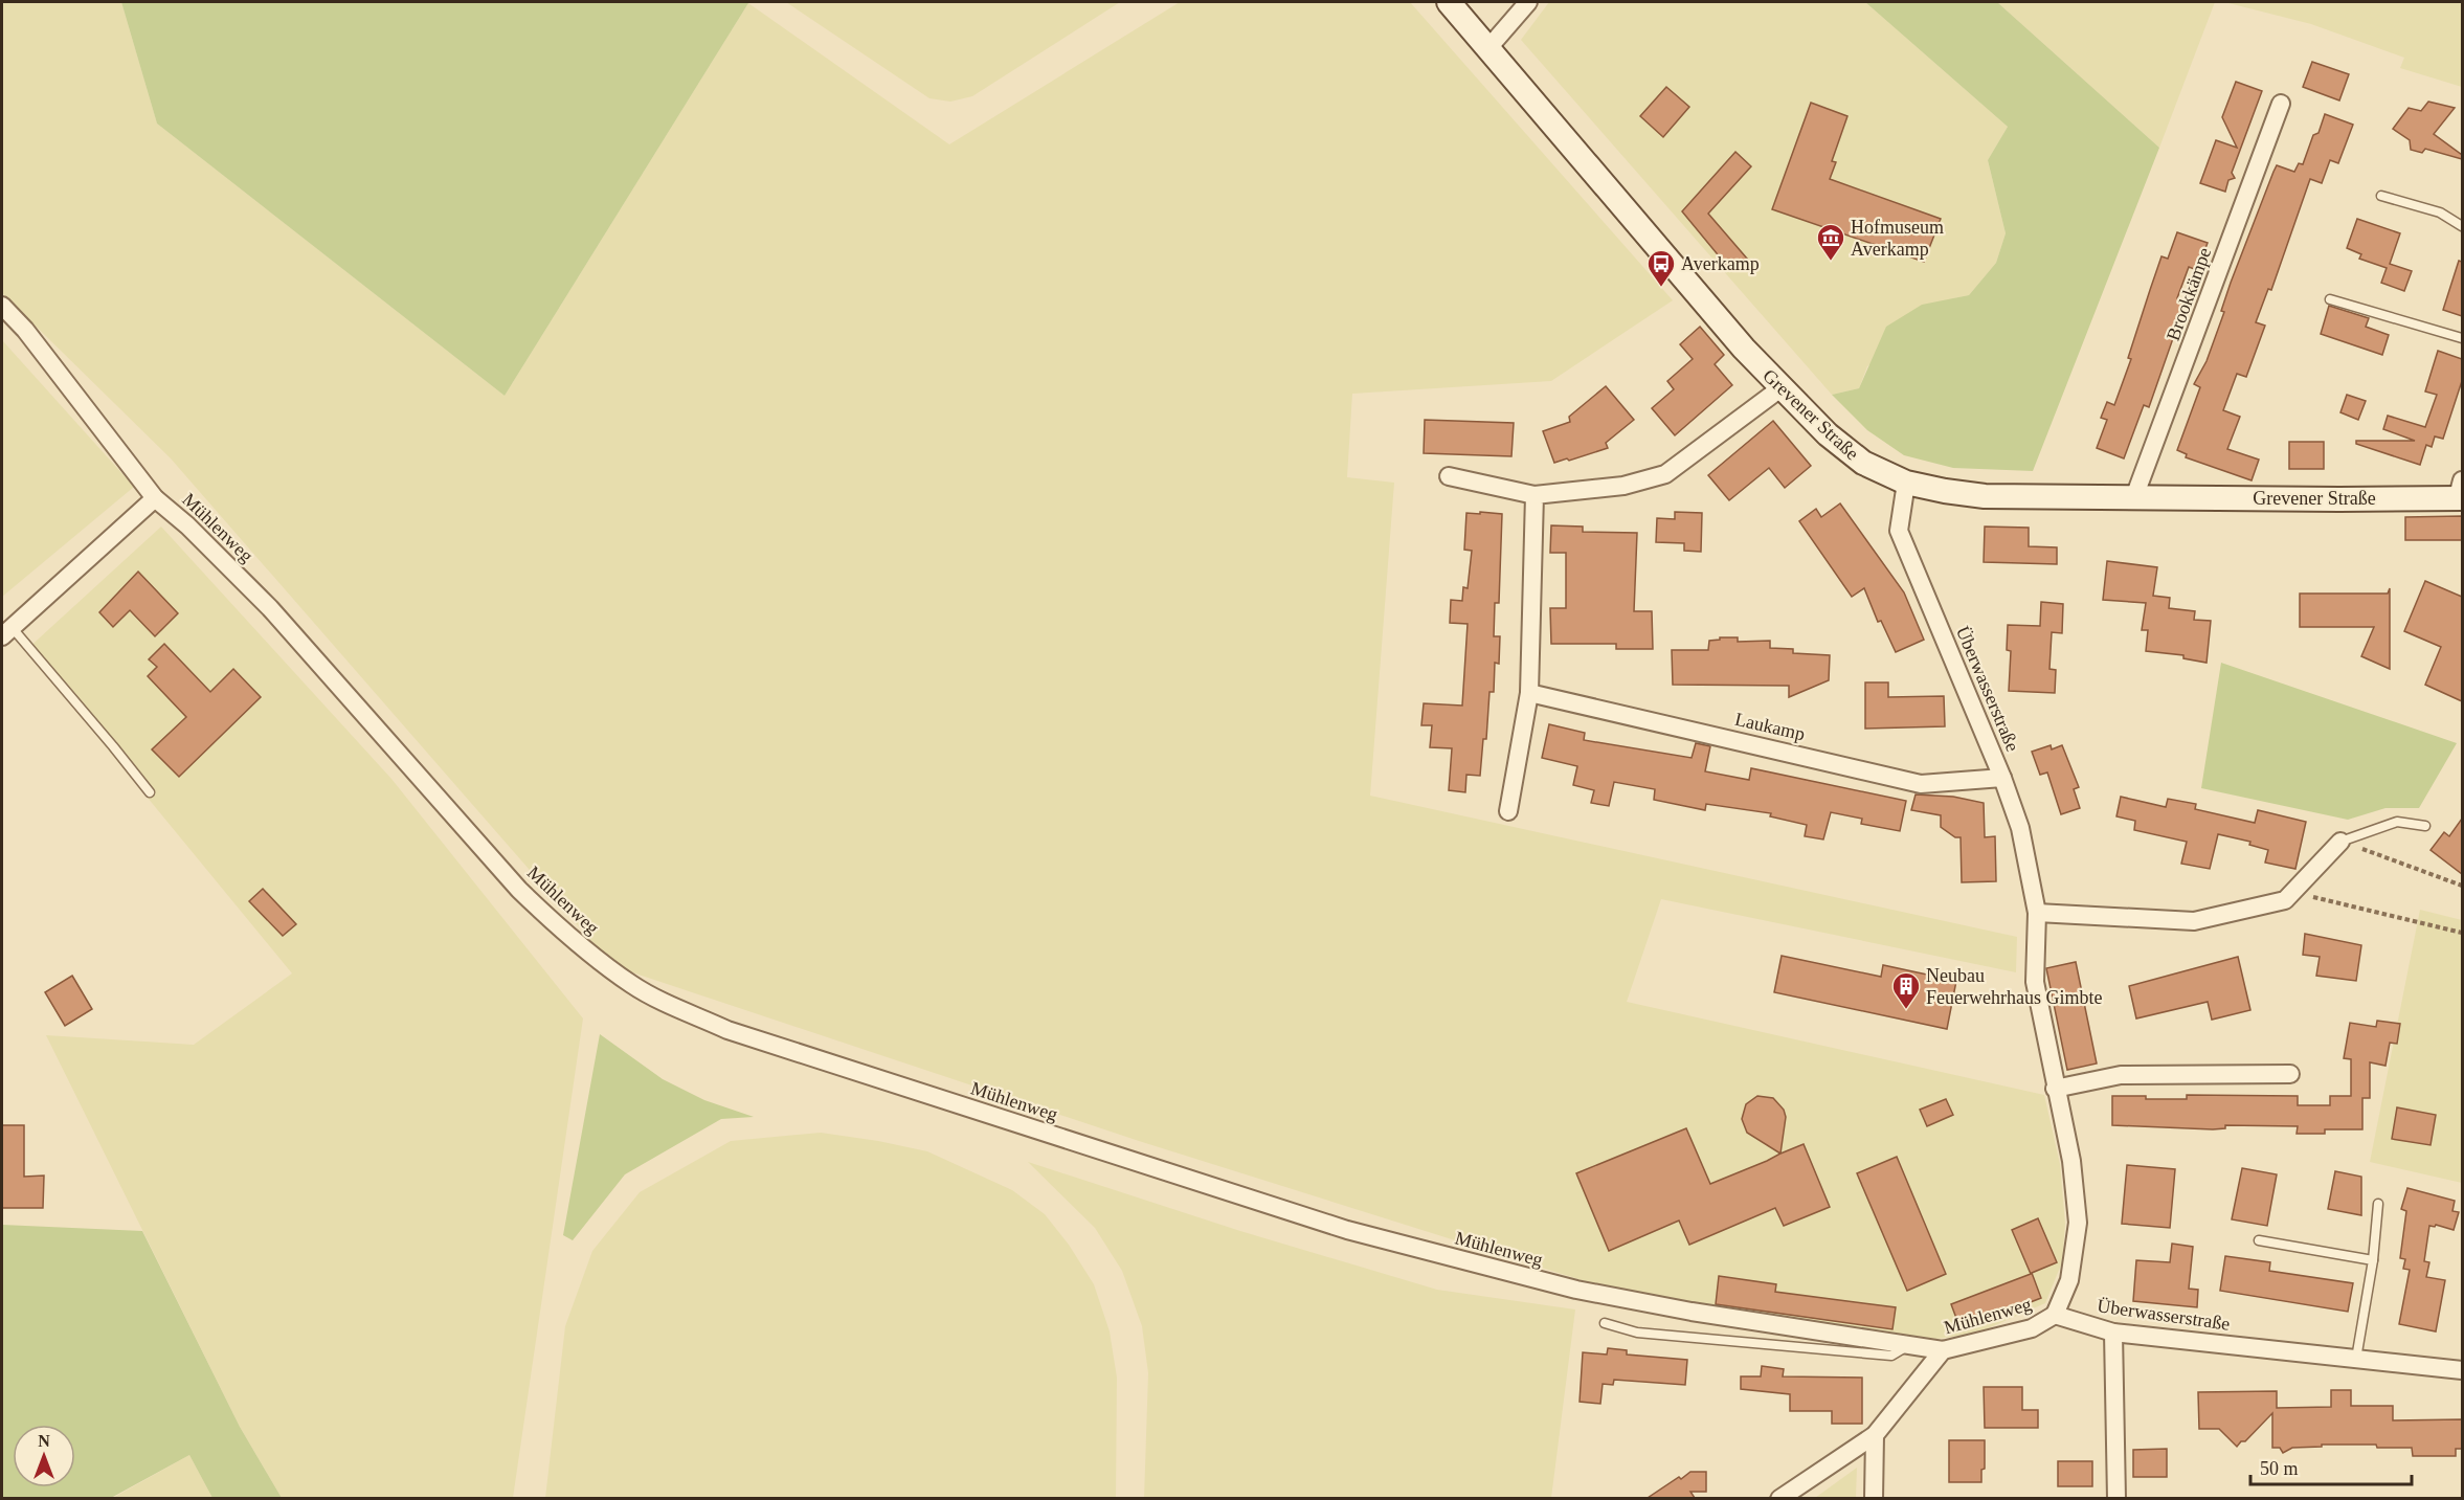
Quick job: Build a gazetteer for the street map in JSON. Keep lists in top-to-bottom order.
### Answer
{
  "streets": {
    "street": [
      "Brookkämpe",
      "Grevener Straße",
      "Mühlenweg",
      "Überwasserstraße",
      "Laukamp"
    ]
  },
  "crossings": [
    ["Brookkämpe", "Grevener Straße"],
    ["Grevener Straße", "Überwasserstraße"],
    ["Mühlenweg", "Überwasserstraße"],
    ["Überwasserstraße", "Laukamp"]
  ],
  "places": {
    "museum": ["Hofmuseum Averkamp"],
    "bus stop": ["Averkamp"],
    "building": ["Neubau Feuerwehrhaus Gimbte"]
  },
  "scale_bar": "50 m",
  "north": "top"
}
